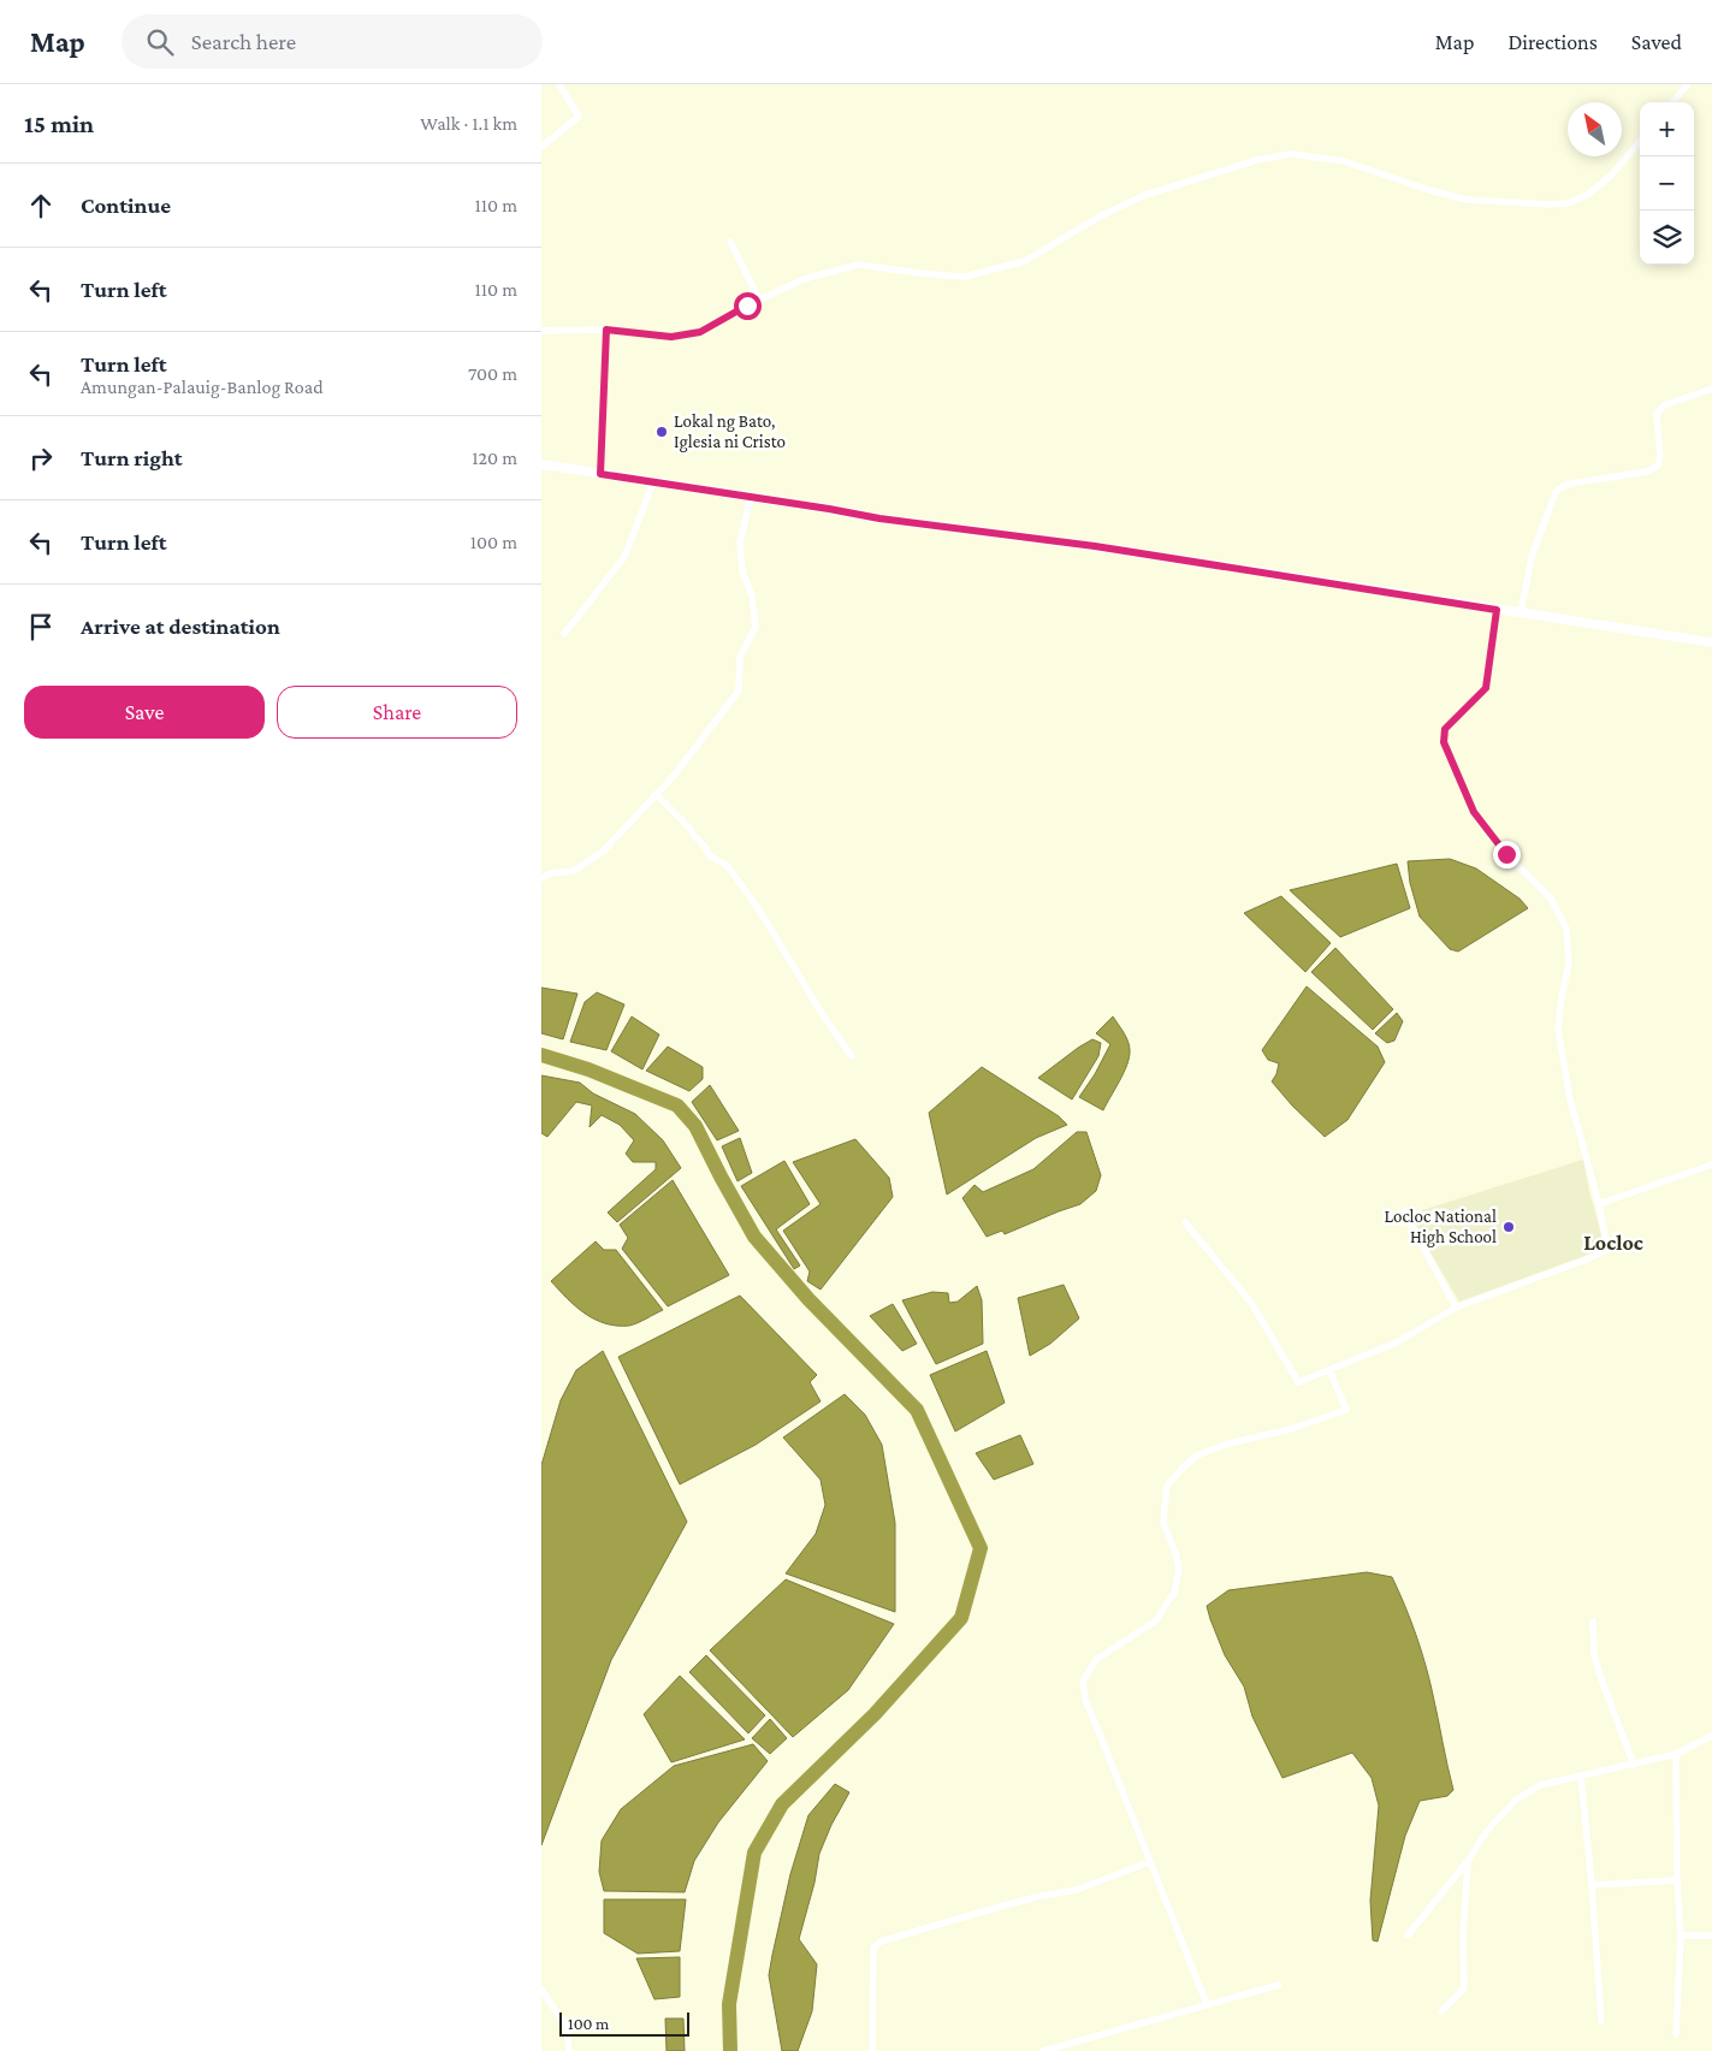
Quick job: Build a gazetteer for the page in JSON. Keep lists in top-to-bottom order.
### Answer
{
  "districts": ["Locloc"],
  "places": ["Lokal ng Bato, Iglesia ni Cristo", "Locloc National High School"],
  "scale_bar": "100 m",
  "north": "top left",
  "page": {
    "header": "Map",
    "search": "Search here",
    "nav": ["Map", "Directions", "Saved"],
    "heading": ["15 min", "Walk · 1.1 km"],
    "map_buttons": ["+", "−"],
    "list": [
      ["Continue", "110 m"],
      ["Turn left", "110 m"],
      ["Turn left", "Amungan-Palauig-Banlog Road", "700 m"],
      ["Turn right", "120 m"],
      ["Turn left", "100 m"],
      "Arrive at destination"
    ],
    "buttons": ["Save", "Share"],
    "scale": "100 m"
  }
}
